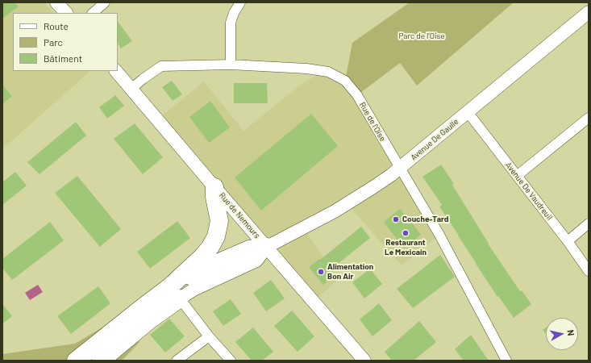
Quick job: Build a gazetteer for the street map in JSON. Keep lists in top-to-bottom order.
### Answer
{
  "streets": {
    "street": [
      "Rue de l'Oise",
      "Avenue De Gaulle",
      "Avenue De Vaudreuil",
      "Rue de Nemours"
    ]
  },
  "crossings": [
    ["Rue de l'Oise", "Avenue De Gaulle"],
    ["Rue de l'Oise", "Rue de Nemours"],
    ["Avenue De Gaulle", "Avenue De Vaudreuil"],
    ["Avenue De Gaulle", "Rue de Nemours"]
  ],
  "parks": ["Parc de l’Oise"],
  "places": ["Couche-Tard", "Restaurant Le Mexicain", "Alimentation Bon Air"],
  "legend": ["Route", "Parc", "Bâtiment"],
  "north": "right"
}
